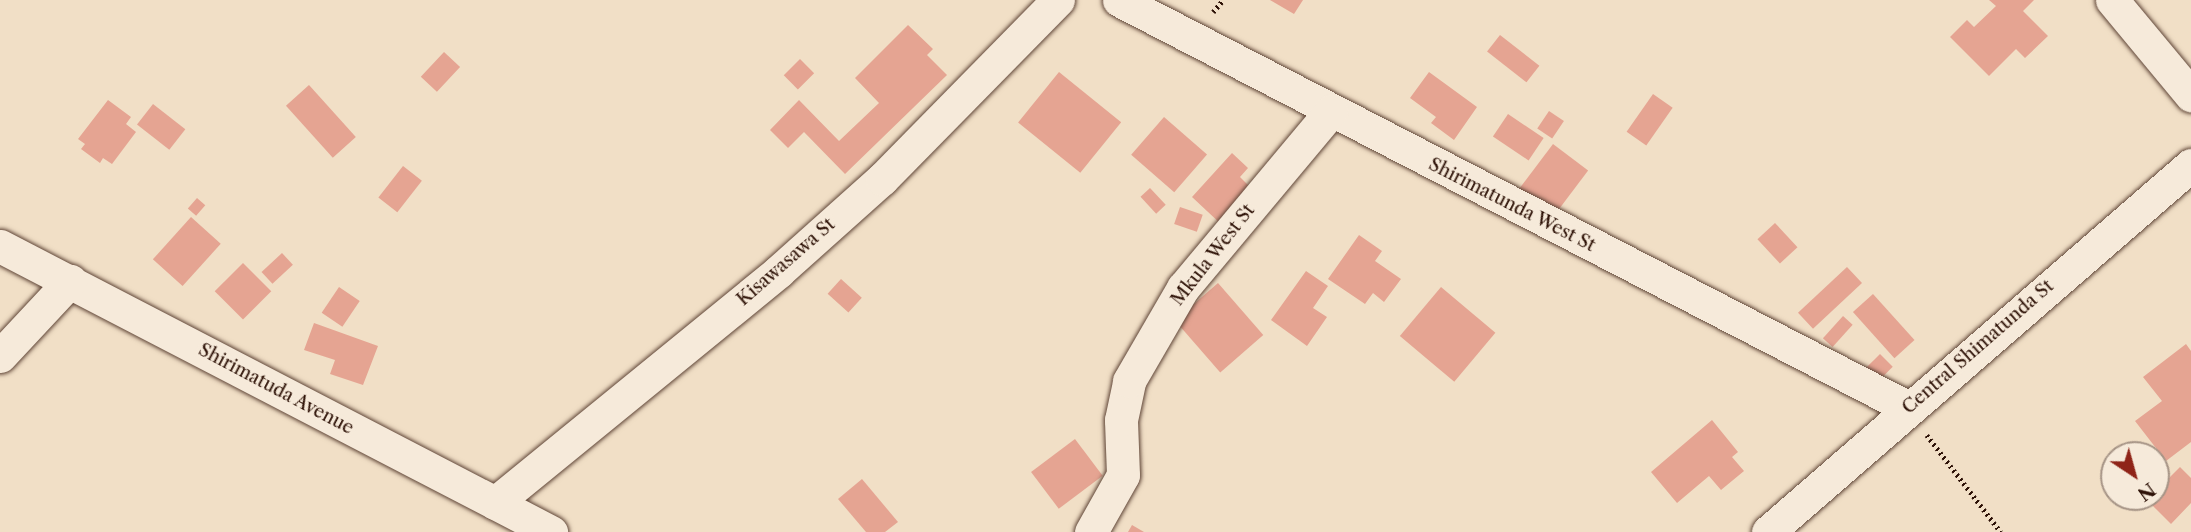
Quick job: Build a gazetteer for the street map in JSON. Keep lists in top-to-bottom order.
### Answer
{
  "streets": {
    "street": [
      "Shirimatunda West St",
      "Mkula West St",
      "Kisawasawa St",
      "Central Shimatunda St",
      "Shirimatuda Avenue"
    ]
  },
  "crossings": [
    ["Shirimatunda West St", "Mkula West St"],
    ["Shirimatunda West St", "Central Shimatunda St"],
    ["Kisawasawa St", "Shirimatuda Avenue"]
  ],
  "north": "bottom right"
}
